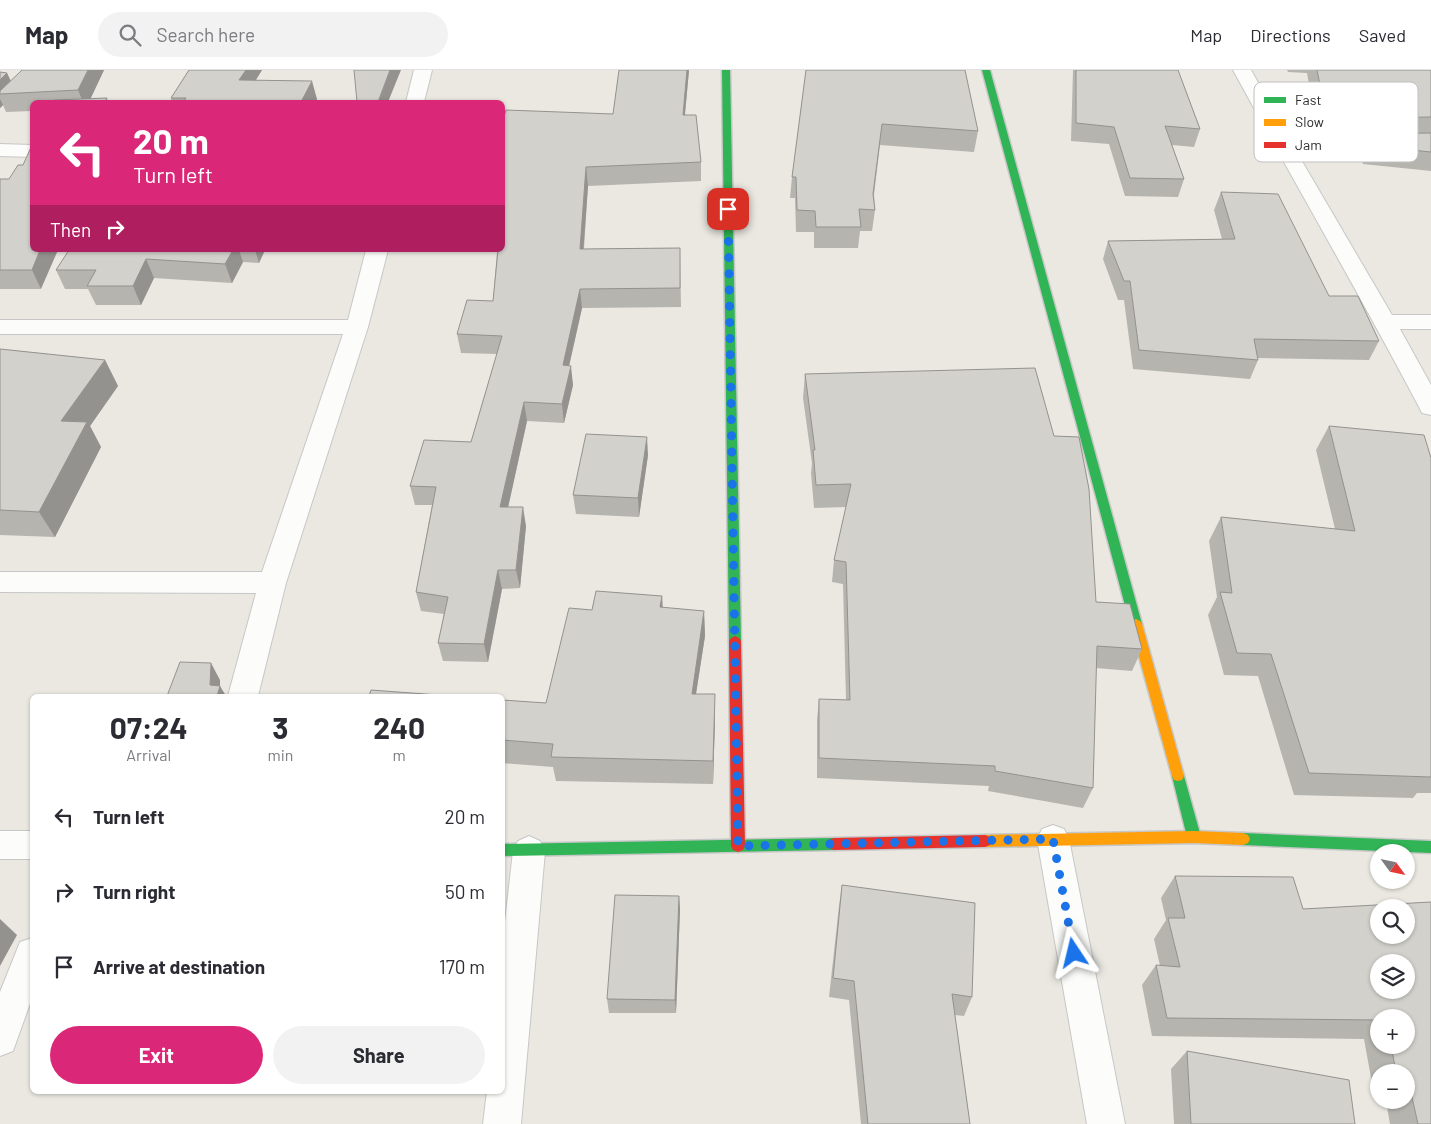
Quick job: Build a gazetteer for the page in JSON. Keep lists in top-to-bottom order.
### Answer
{
  "legend": ["Fast", "Slow", "Jam"],
  "north": "bottom right",
  "page": {
    "header": "Map",
    "search": "Search here",
    "nav": ["Map", "Directions", "Saved"],
    "turn": ["20 m", "Turn left"],
    "then": "Then",
    "eta": [
      "07:24",
      "Arrival",
      "3",
      "min",
      "240",
      "m"
    ],
    "list": [
      {
        "name": "Turn left",
        "value": "20 m"
      },
      {
        "name": "Turn right",
        "value": "50 m"
      },
      {
        "name": "Arrive at destination",
        "value": "170 m"
      }
    ],
    "map_buttons": ["+", "−"],
    "buttons": ["Exit", "Share"]
  }
}
